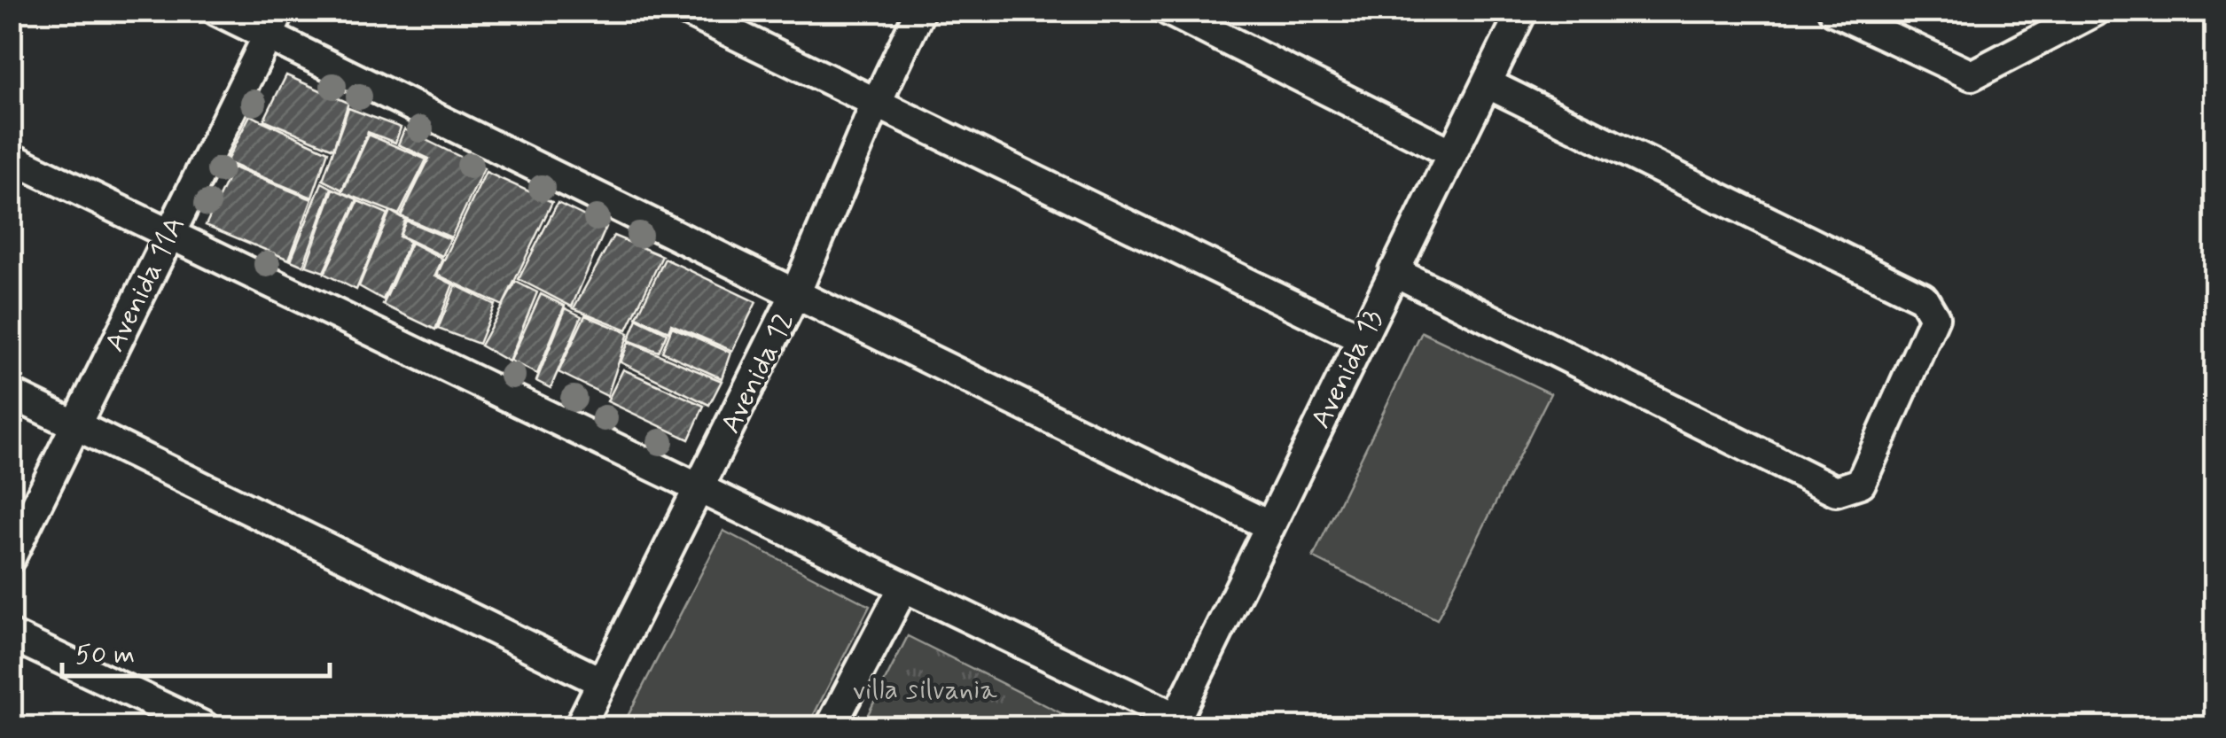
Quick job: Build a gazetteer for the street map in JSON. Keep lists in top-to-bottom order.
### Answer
{
  "streets": {
    "street": ["Avenida 11A", "Avenida 13", "Avenida 12"]
  },
  "parks": ["villa silvania"],
  "scale_bar": "50 m"
}
